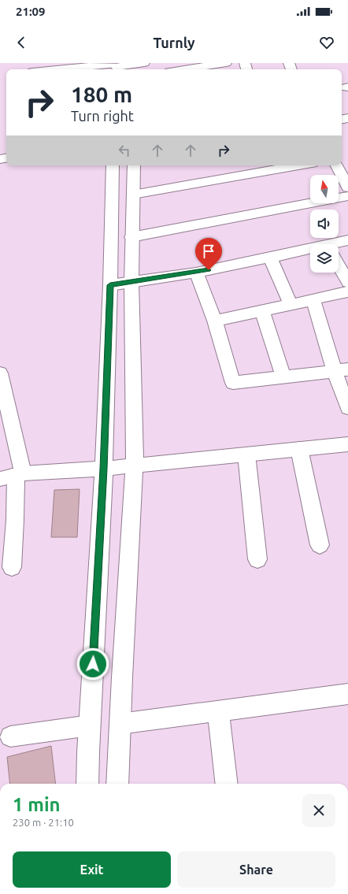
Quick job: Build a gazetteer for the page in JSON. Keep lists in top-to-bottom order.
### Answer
{
  "north": "top",
  "page": {
    "status": "21:09",
    "header": "Turnly",
    "turn": ["180 m", "Turn right"],
    "heading": ["1 min", "230 m · 21:10"],
    "buttons": ["Exit", "Share"]
  }
}
